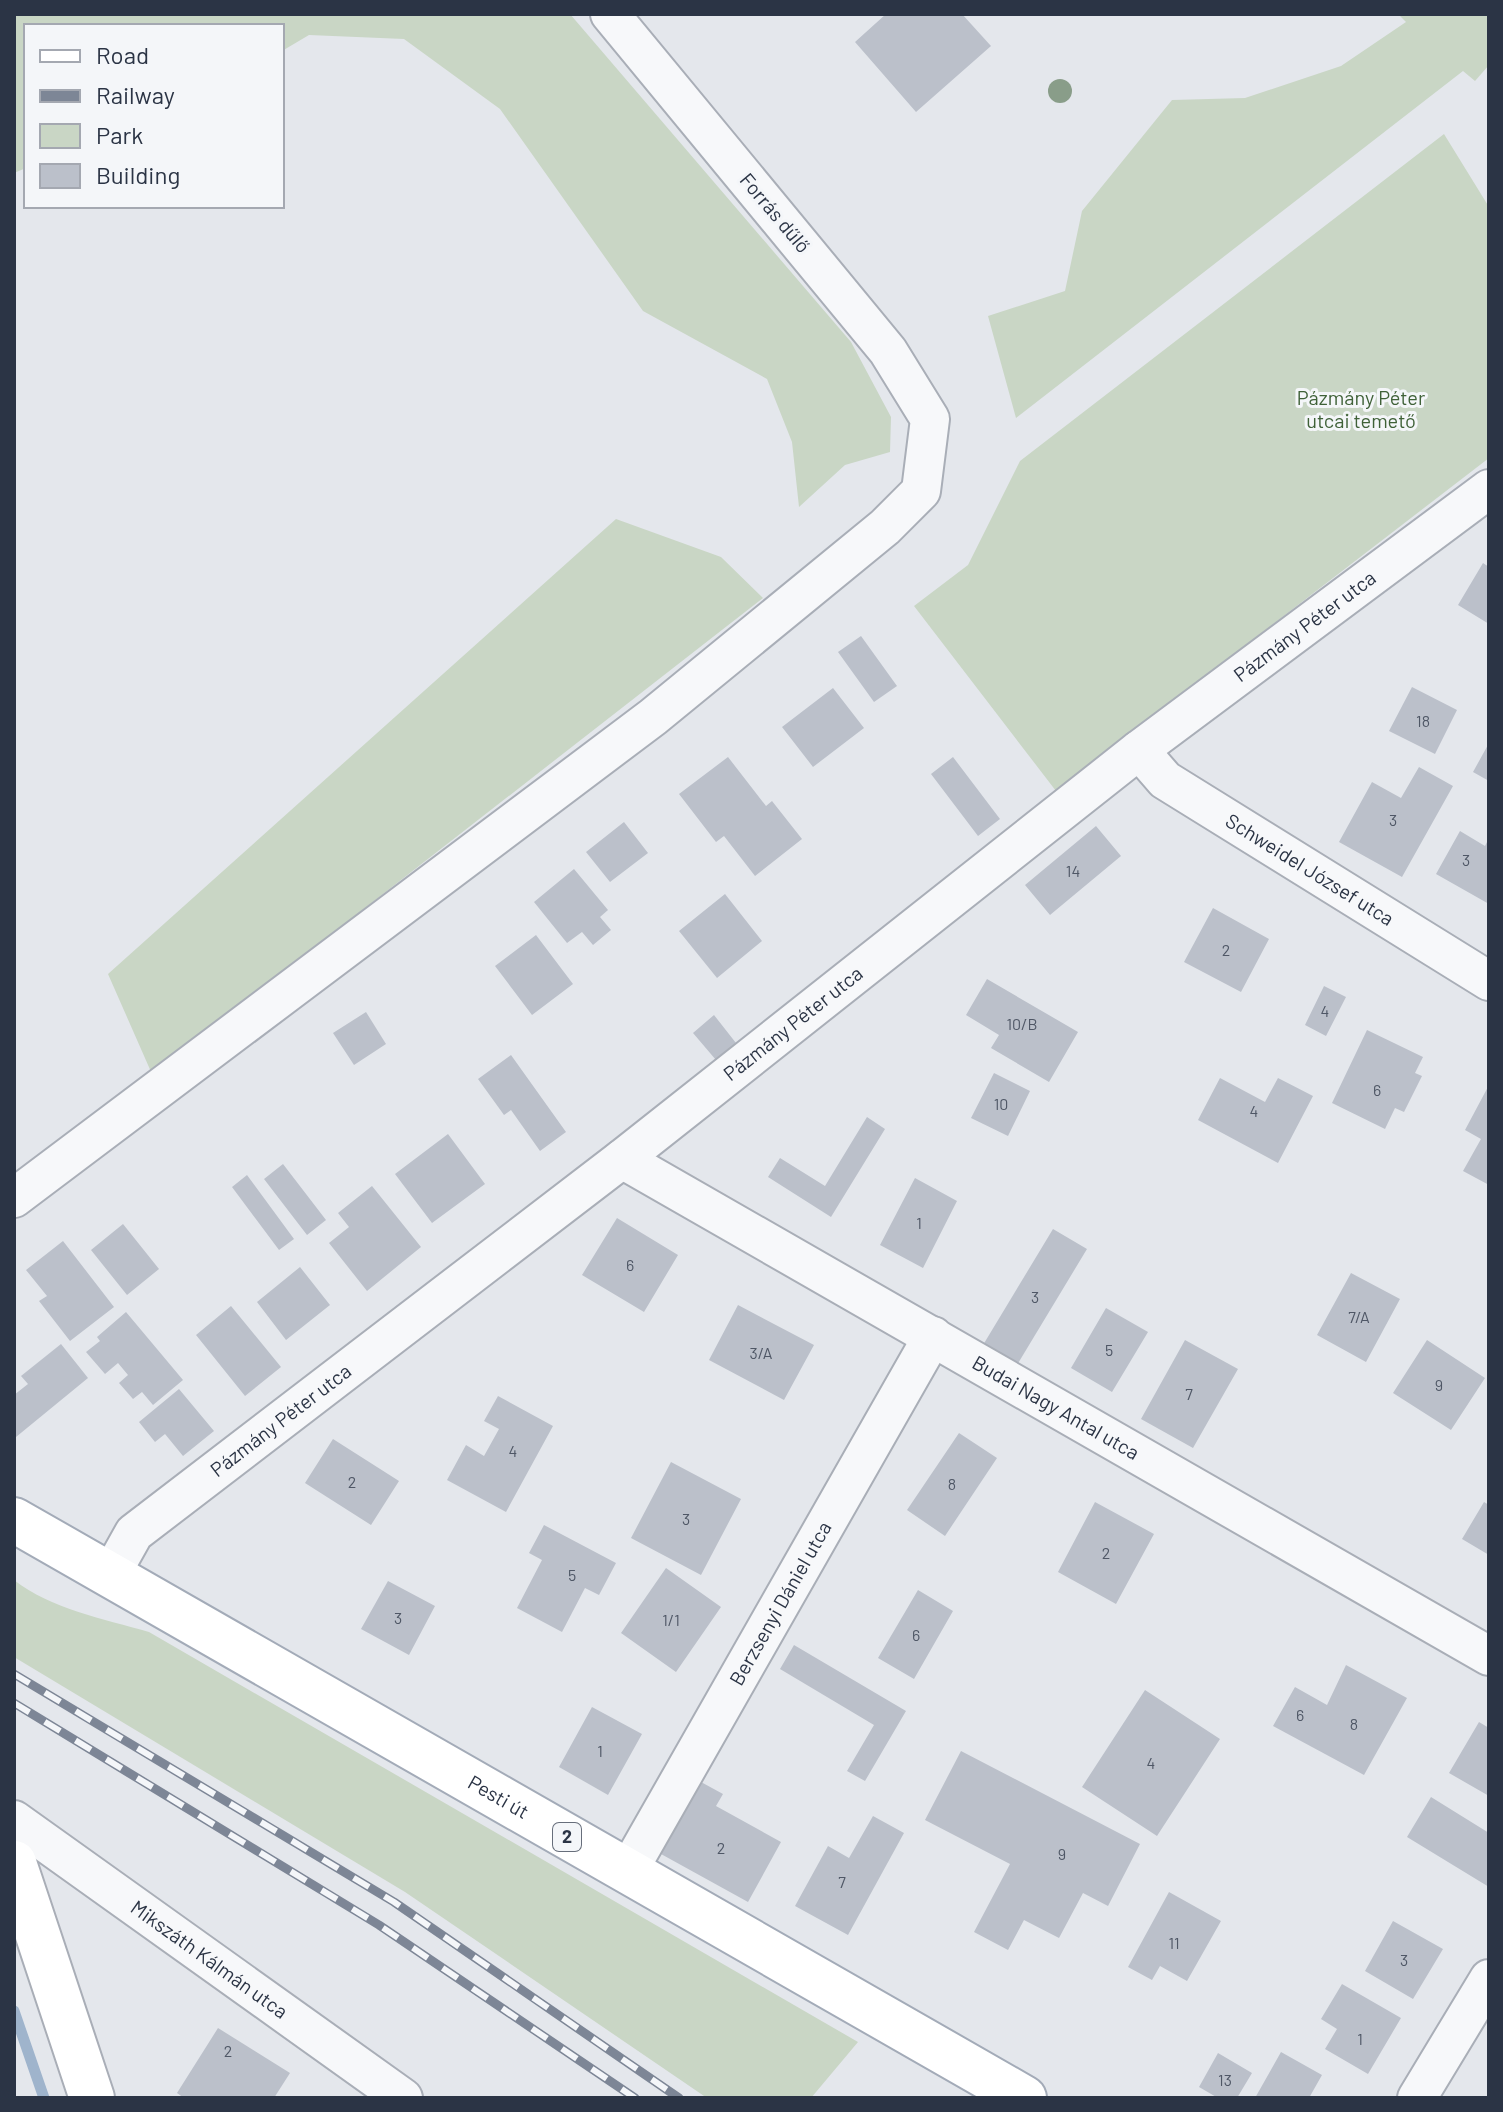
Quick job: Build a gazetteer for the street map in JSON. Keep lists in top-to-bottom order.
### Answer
{
  "streets": {
    "main road": ["Pesti út", "2"],
    "street": [
      "Forrás dűlő",
      "Pázmány Péter utca",
      "Schweidel József utca",
      "Budai Nagy Antal utca",
      "Berzsenyi Dániel utca",
      "Mikszáth Kálmán utca"
    ]
  },
  "crossings": [
    ["Pázmány Péter utca", "Schweidel József utca"],
    ["Pázmány Péter utca", "Budai Nagy Antal utca"],
    ["Pázmány Péter utca", "Pesti út"],
    ["Budai Nagy Antal utca", "Berzsenyi Dániel utca"],
    ["Berzsenyi Dániel utca", "Pesti út"]
  ],
  "parks": ["Pázmány Péter utcai temető"],
  "house_numbers": [
    "18",
    "3",
    "3",
    "14",
    "2",
    "4",
    "10/B",
    "6",
    "10",
    "4",
    "1",
    "6",
    "3",
    "7/A",
    "5",
    "3/A",
    "9",
    "7",
    "4",
    "2",
    "8",
    "3",
    "2",
    "5",
    "3",
    "1/1",
    "6",
    "6",
    "8",
    "1",
    "4",
    "2",
    "9",
    "7",
    "11",
    "3",
    "1",
    "2",
    "13"
  ],
  "legend": [
    "Road",
    "Railway",
    "Park",
    "Building"
  ]
}
